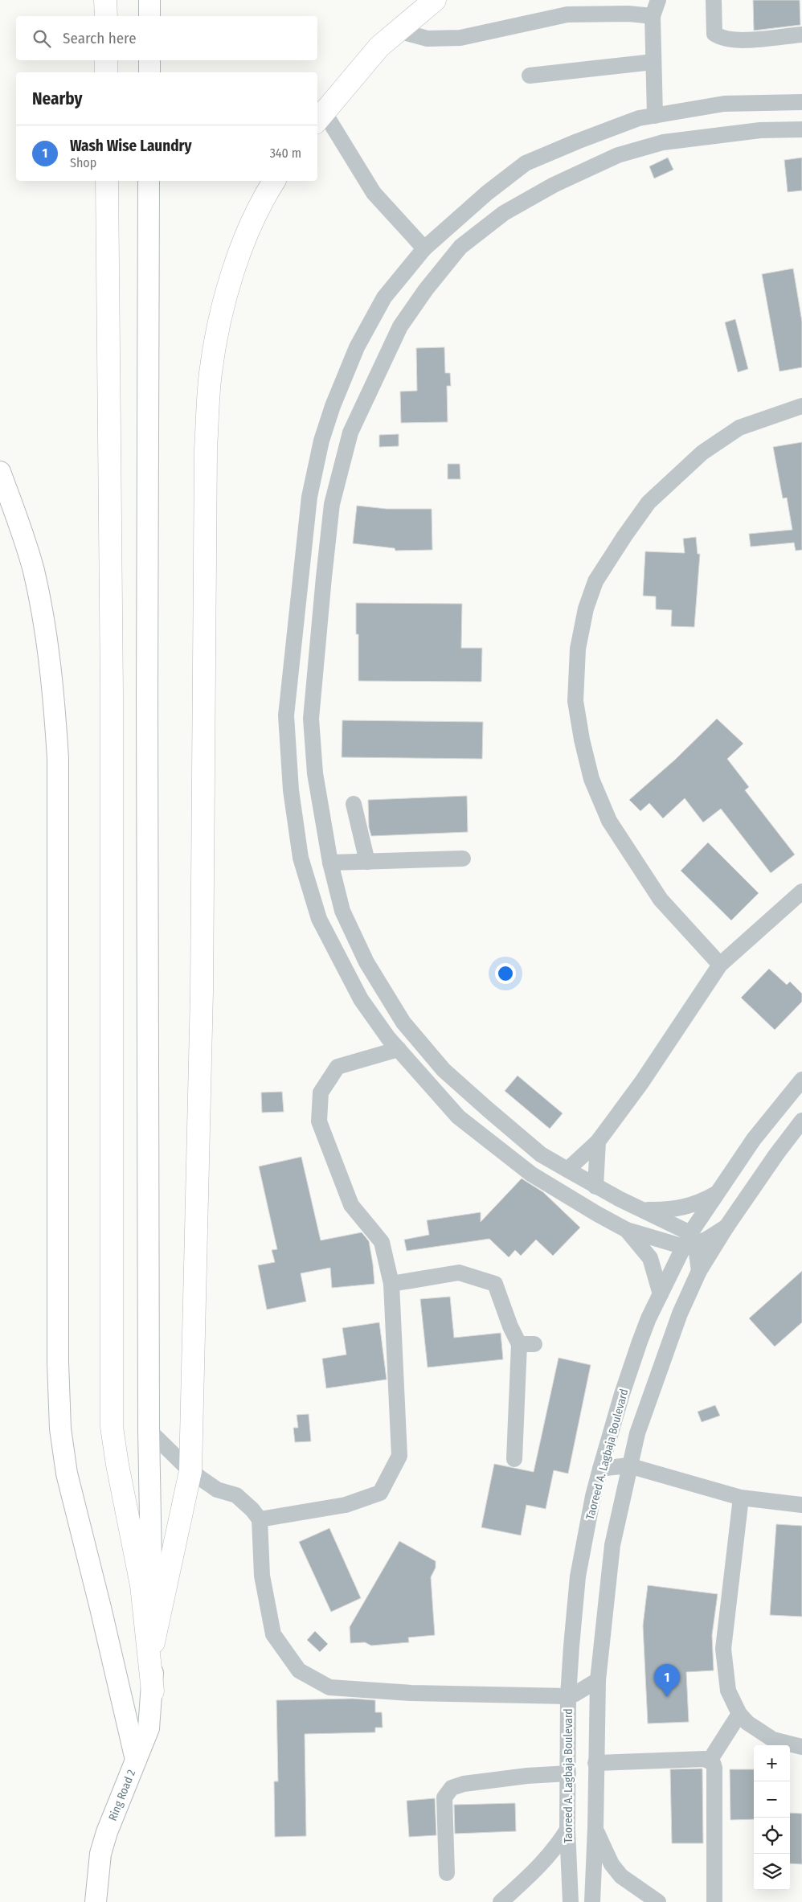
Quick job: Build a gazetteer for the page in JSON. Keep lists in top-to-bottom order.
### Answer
{
  "streets": {
    "main road": ["Ring Road 2"],
    "street": ["Taoreed A. Lagbaja Boulevard"]
  },
  "page": {
    "search": "Search here",
    "heading": "Nearby",
    "list": [
      {
        "mark": "1",
        "name": "Wash Wise Laundry",
        "note": "Shop",
        "value": "340 m"
      }
    ],
    "pins": "1",
    "map_buttons": ["+", "−"]
  }
}
